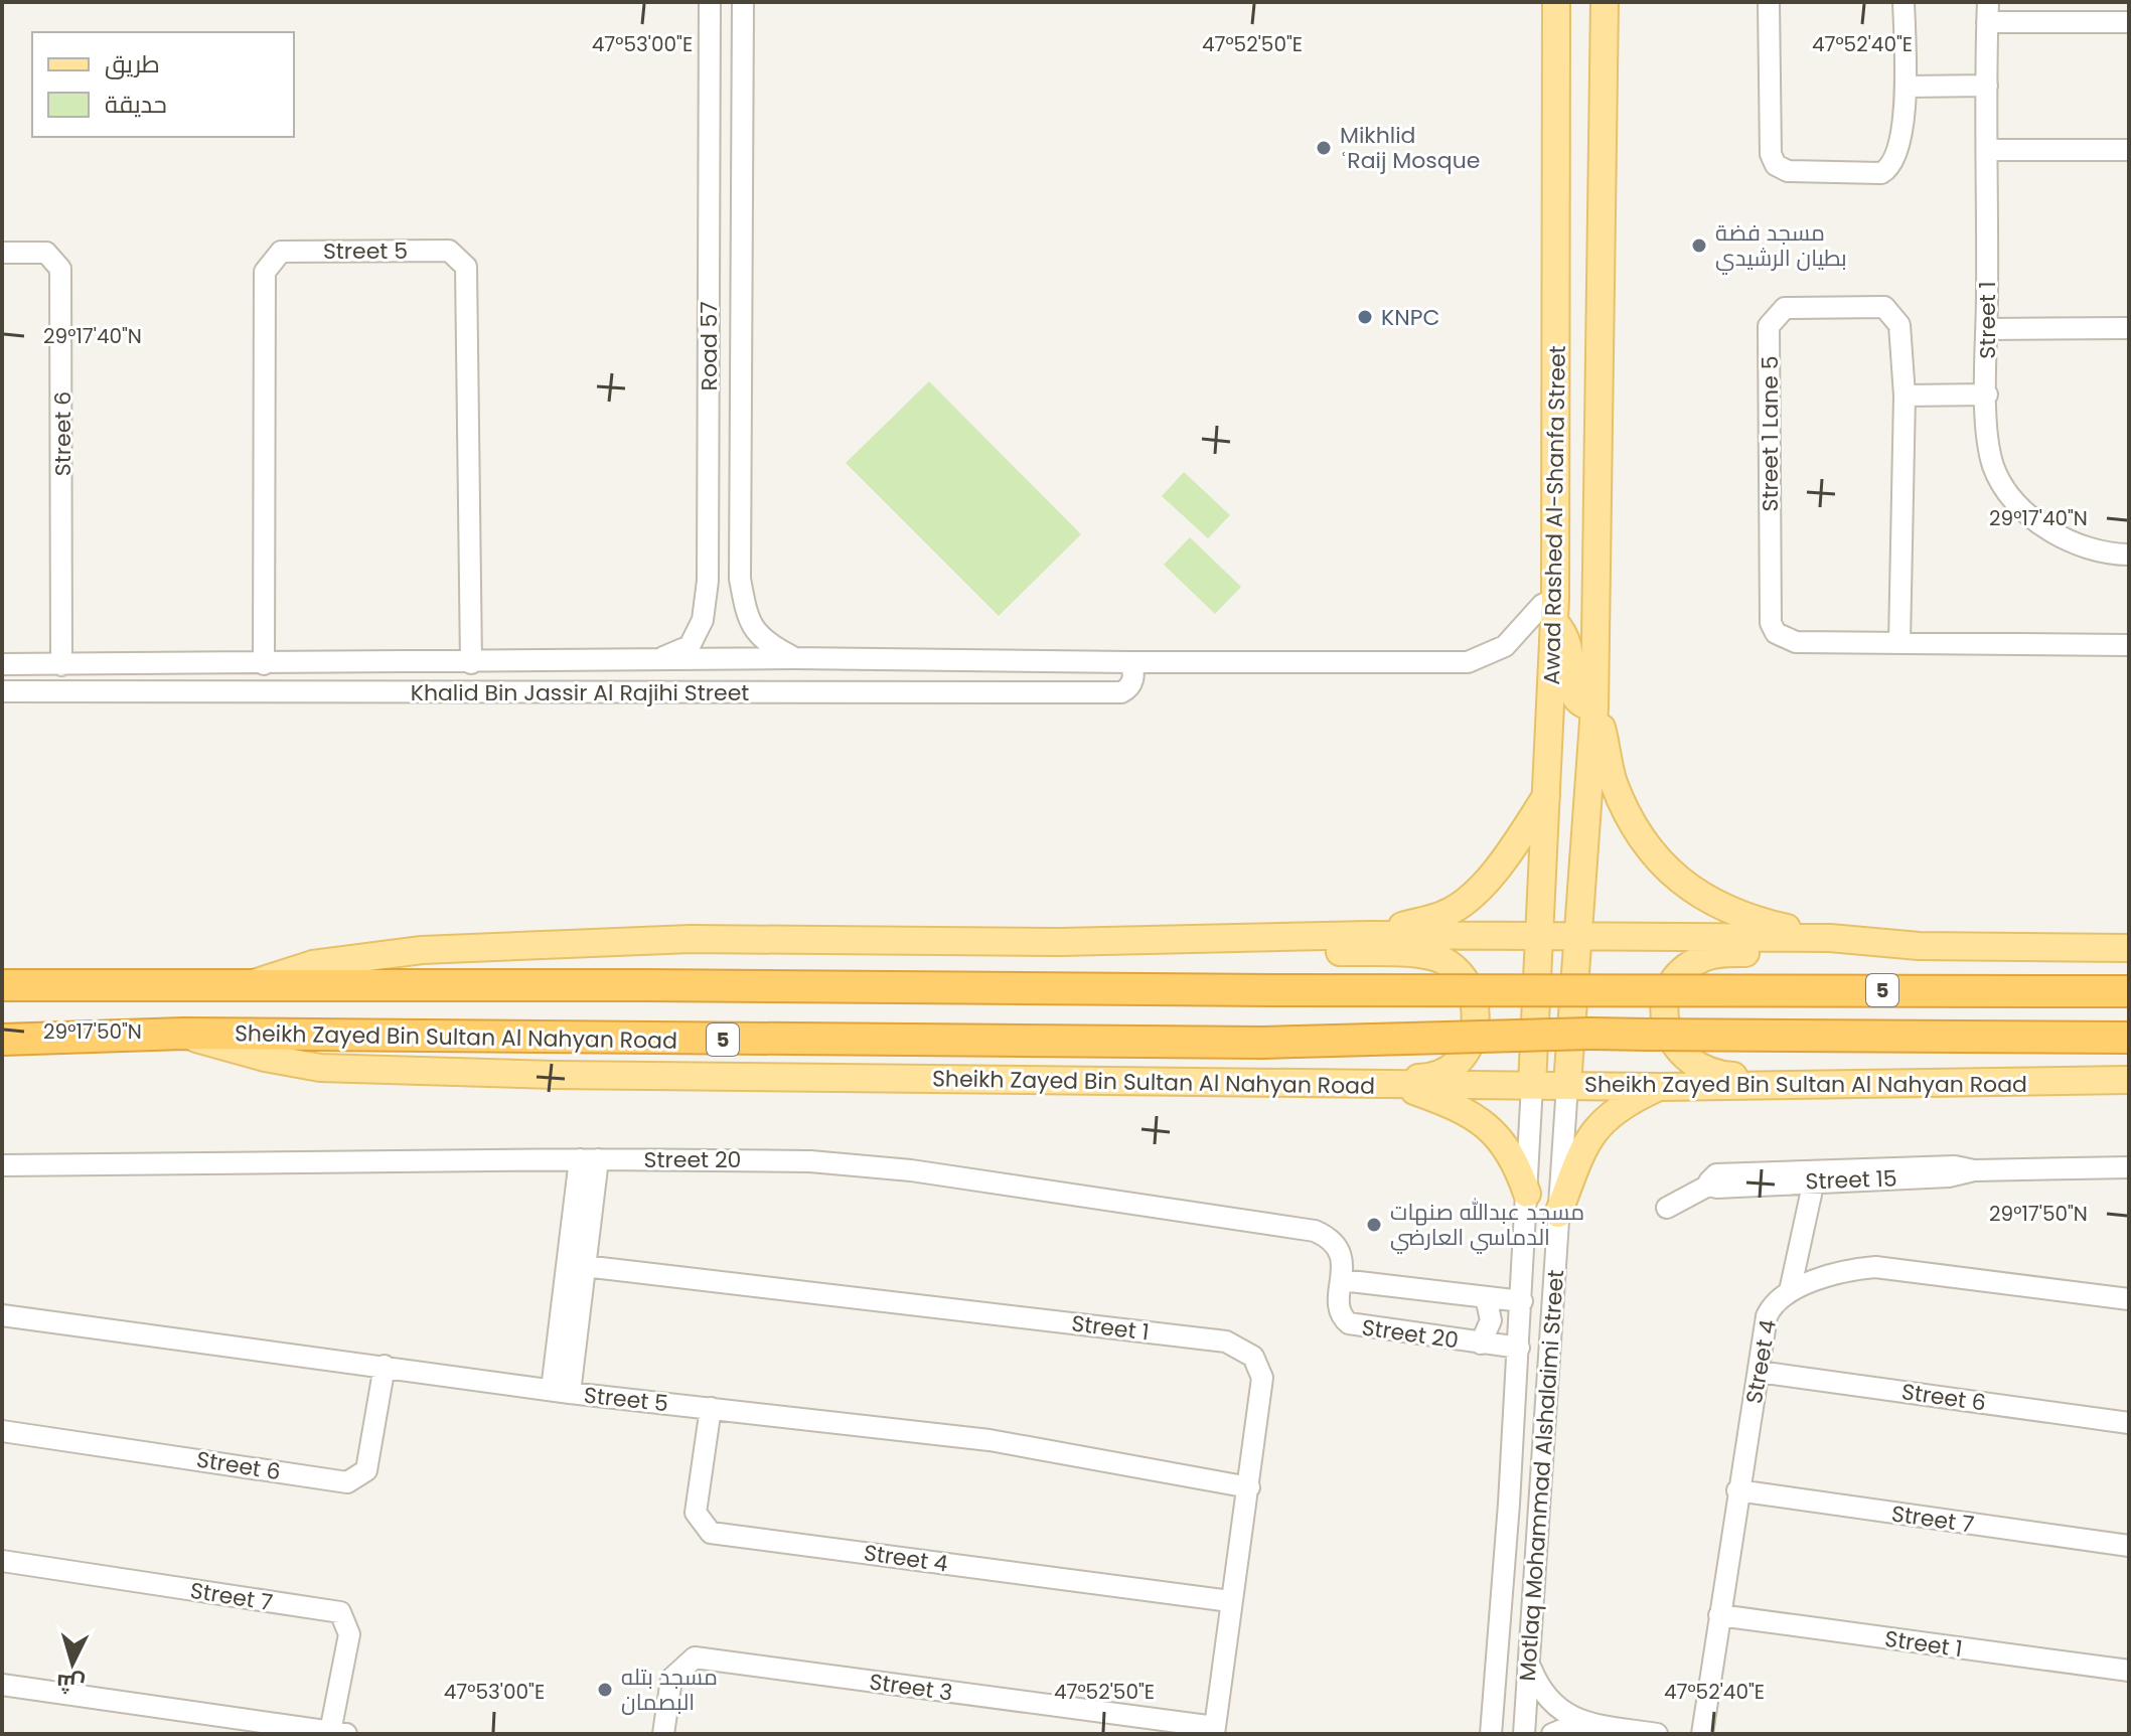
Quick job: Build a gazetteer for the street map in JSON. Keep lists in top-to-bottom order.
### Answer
{
  "streets": {
    "highway": ["5", "Sheikh Zayed Bin Sultan Al Nahyan Road"],
    "main road": ["Awad Rashed Al-Shanfa Street", "Motlaq Mohammad Alshalaimi Street"],
    "street": [
      "Street 5",
      "Street 1",
      "Road 57",
      "Street 6",
      "Street 1 Lane 5",
      "Khalid Bin Jassir Al Rajihi Street",
      "Street 20",
      "Street 15",
      "Street 4",
      "Street 7",
      "Street 3"
    ]
  },
  "crossings": [
    ["Street 5", "Street 1"],
    ["Street 5", "Street 6"],
    ["Street 5", "Khalid Bin Jassir Al Rajihi Street"],
    ["Street 5", "Street 4"],
    ["Street 1", "Street 4"],
    ["Street 1", "Street 3"],
    ["Road 57", "Khalid Bin Jassir Al Rajihi Street"],
    ["Street 6", "Khalid Bin Jassir Al Rajihi Street"],
    ["Street 6", "Street 4"],
    ["Awad Rashed Al-Shanfa Street", "Khalid Bin Jassir Al Rajihi Street"],
    ["Awad Rashed Al-Shanfa Street", "Motlaq Mohammad Alshalaimi Street"],
    ["Sheikh Zayed Bin Sultan Al Nahyan Road", "Motlaq Mohammad Alshalaimi Street"],
    ["Street 20", "Motlaq Mohammad Alshalaimi Street"],
    ["Street 4", "Street 7"]
  ],
  "places": [
    "Mikhlid ʿRaij Mosque",
    "مسجد فضة بطيان الرشيدي",
    "KNPC",
    "مسجد عبدالله صنهات الدماسي العارضي",
    "مسجد بتله البصمان"
  ],
  "legend": ["طريق", "حديقة"],
  "north": "bottom",
  "coordinates": [
    "47°53'00\"E",
    "47°52'50\"E",
    "47°52'40\"E",
    "29°17'40\"N",
    "29°17'50\"N"
  ]
}
